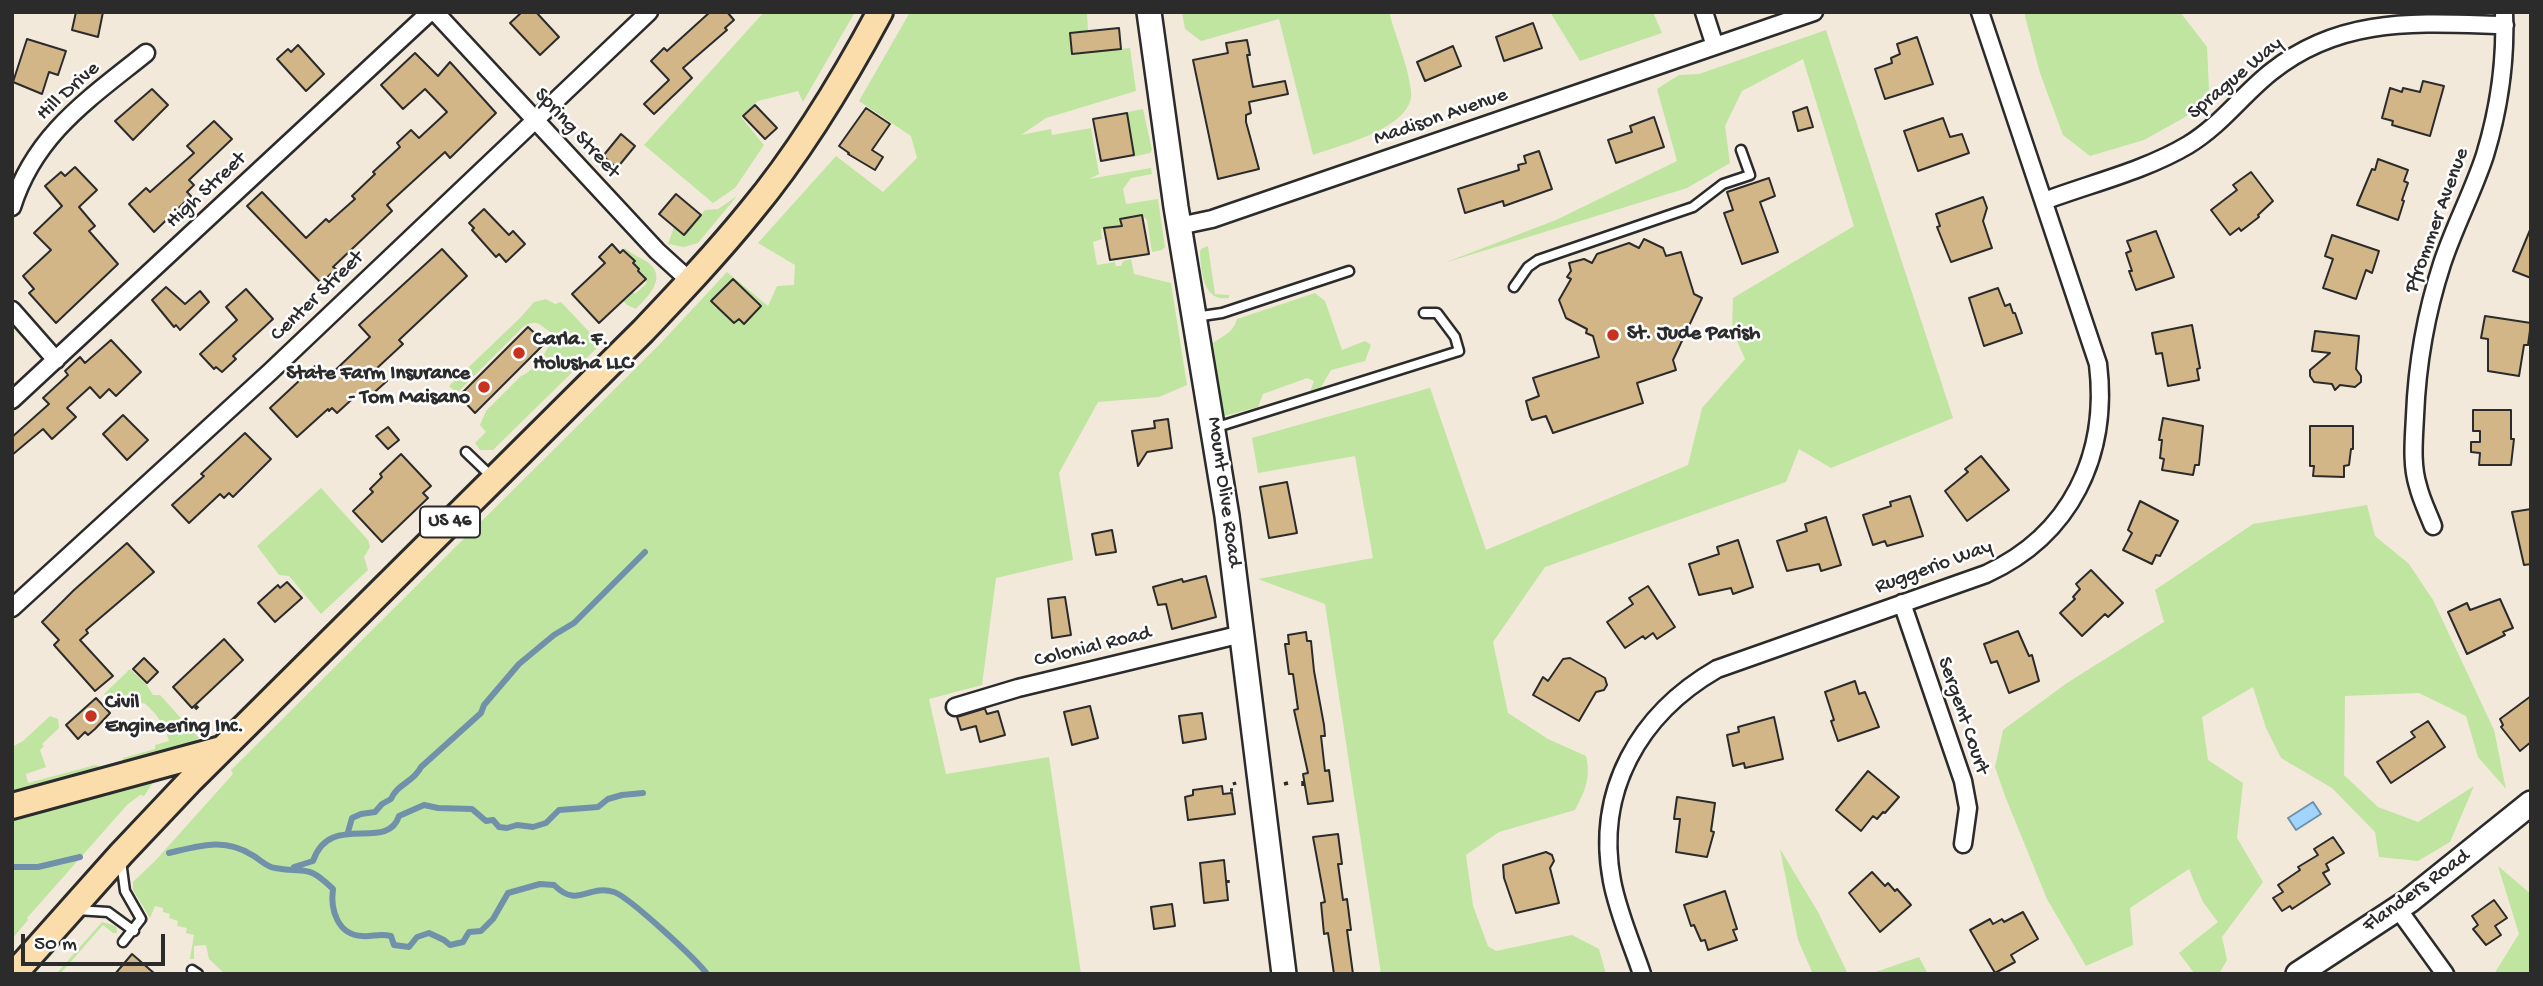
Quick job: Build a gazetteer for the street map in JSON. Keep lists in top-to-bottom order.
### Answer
{
  "streets": {
    "main road": ["Mount Olive Road", "US 46", "Flanders Road"],
    "street": [
      "Sprague Way",
      "Hill Drive",
      "Madison Avenue",
      "Spring Street",
      "High Street",
      "Pfrommer Avenue",
      "Center Street",
      "Ruggerio Way",
      "Colonial Road",
      "Sergent Court"
    ]
  },
  "crossings": [
    ["Sprague Way", "Pfrommer Avenue"],
    ["Sprague Way", "Ruggerio Way"],
    ["Madison Avenue", "Mount Olive Road"],
    ["Spring Street", "High Street"],
    ["Spring Street", "Center Street"],
    ["Spring Street", "US 46"],
    ["Mount Olive Road", "Colonial Road"],
    ["Ruggerio Way", "Sergent Court"]
  ],
  "places": [
    "St. Jude Parish",
    "Carla. F. Holusha LLC",
    "State Farm Insurance - Tom Maisano",
    "Civil Engineering Inc."
  ],
  "scale_bar": "50 m"
}
